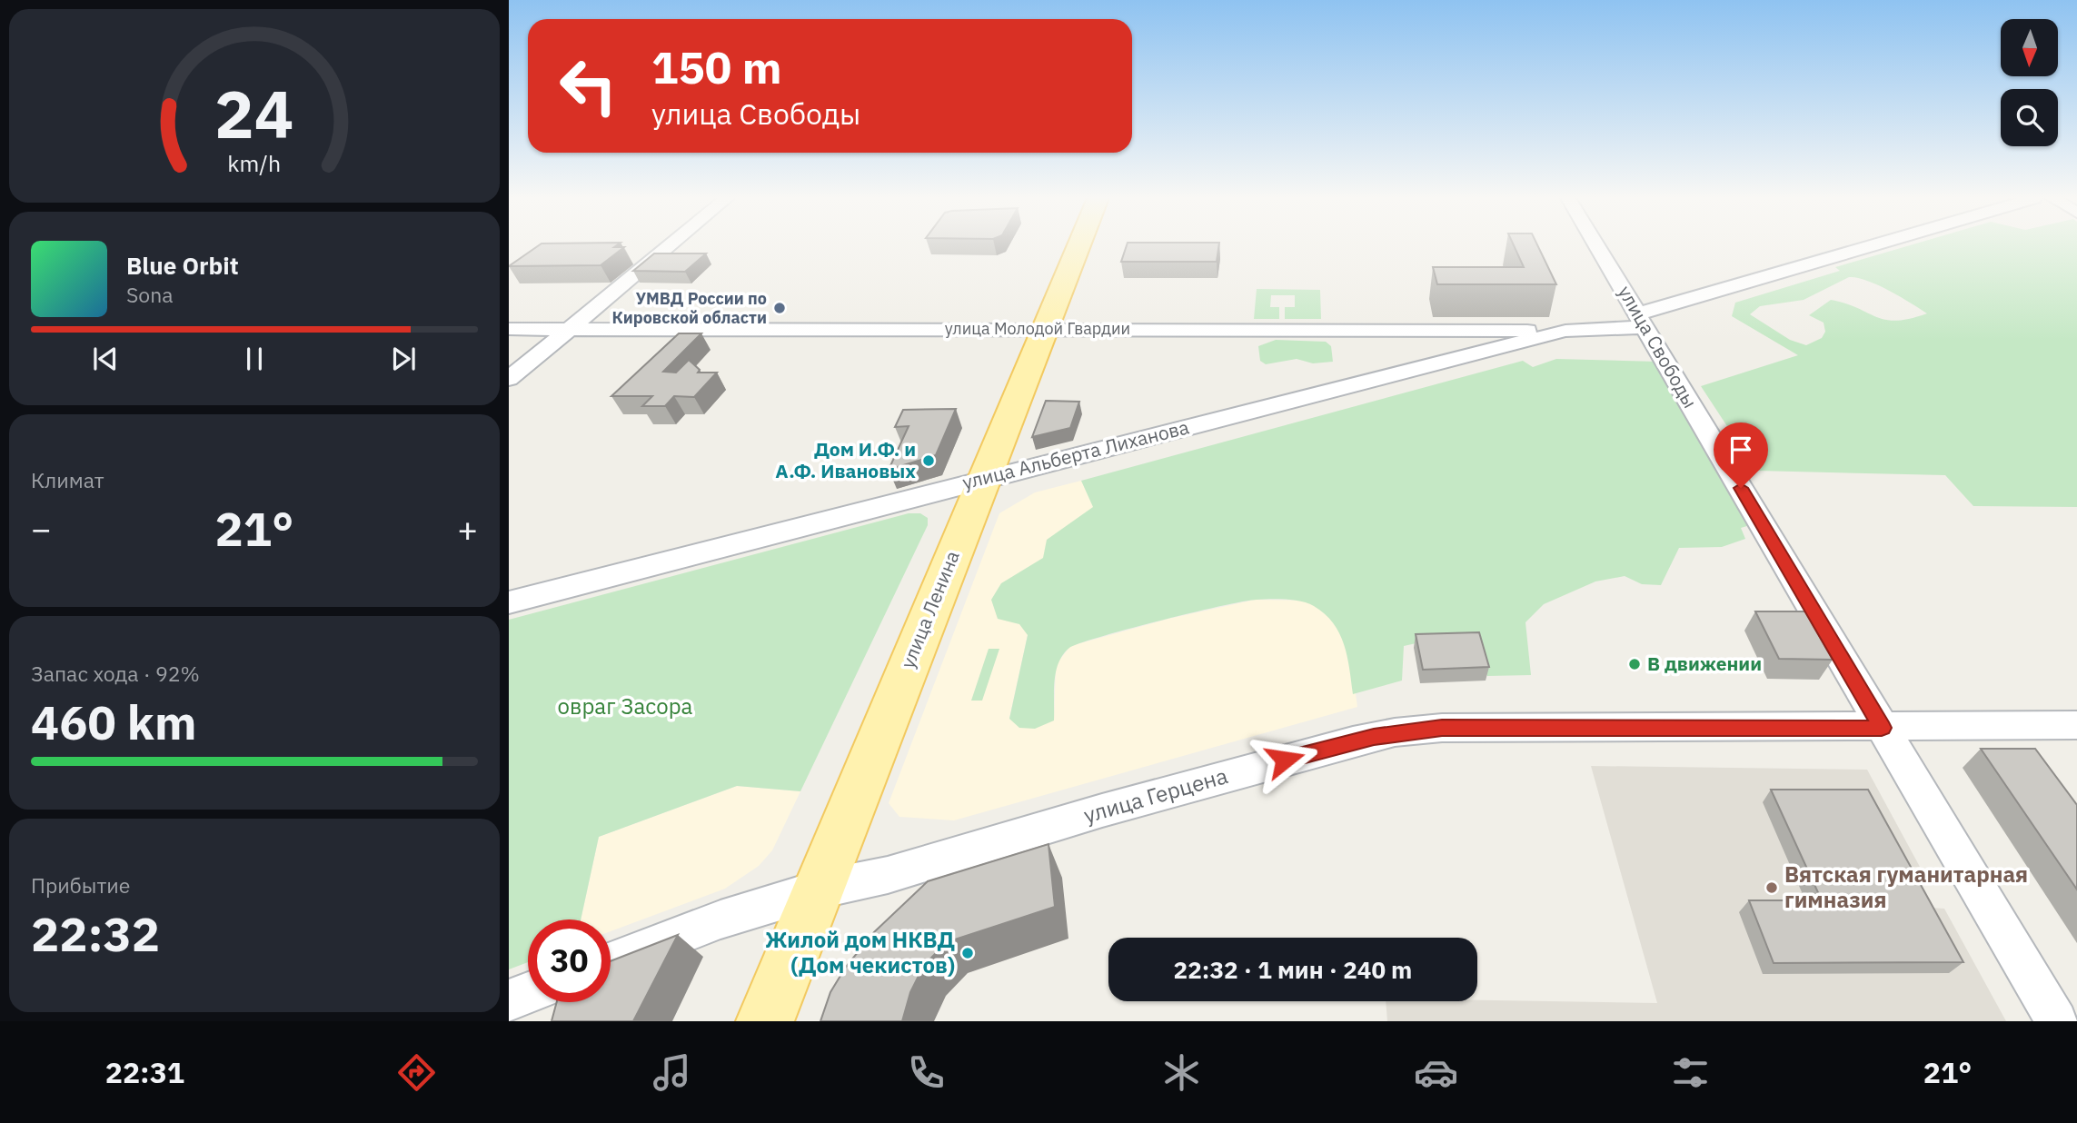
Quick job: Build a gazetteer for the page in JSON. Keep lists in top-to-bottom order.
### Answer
{
  "streets": {
    "main road": ["улица Ленина"],
    "street": [
      "улица Молодой Гвардии",
      "улица Свободы",
      "улица Альберта Лиханова",
      "улица Герцена"
    ]
  },
  "crossings": [
    ["улица Молодой Гвардии", "улица Альберта Лиханова"],
    ["улица Молодой Гвардии", "улица Ленина"],
    ["улица Свободы", "улица Альберта Лиханова"],
    ["улица Свободы", "улица Герцена"],
    ["улица Альберта Лиханова", "улица Ленина"],
    ["улица Ленина", "улица Герцена"]
  ],
  "parks": ["овраг Засора"],
  "places": [
    "УМВД России по Кировской области",
    "Дом И.Ф. и А.Ф. Ивановых",
    "В движении",
    "Вятская гуманитарная гимназия",
    "Жилой дом НКВД (Дом чекистов)"
  ],
  "north": "bottom",
  "page": {
    "turn": ["150 m", "улица Свободы"],
    "song": ["Blue Orbit", "Sona"],
    "tile": [
      "Климат",
      ["Запас хода · 92%", "460 km"],
      ["Прибытие", "22:32"]
    ],
    "heat": ["−", "21°", "+"],
    "limit": "30",
    "trip": "22:32 · 1 мин · 240 m",
    "tabs": ["22:31", "21°"],
    "gauge": ["24", "km/h"]
  }
}
